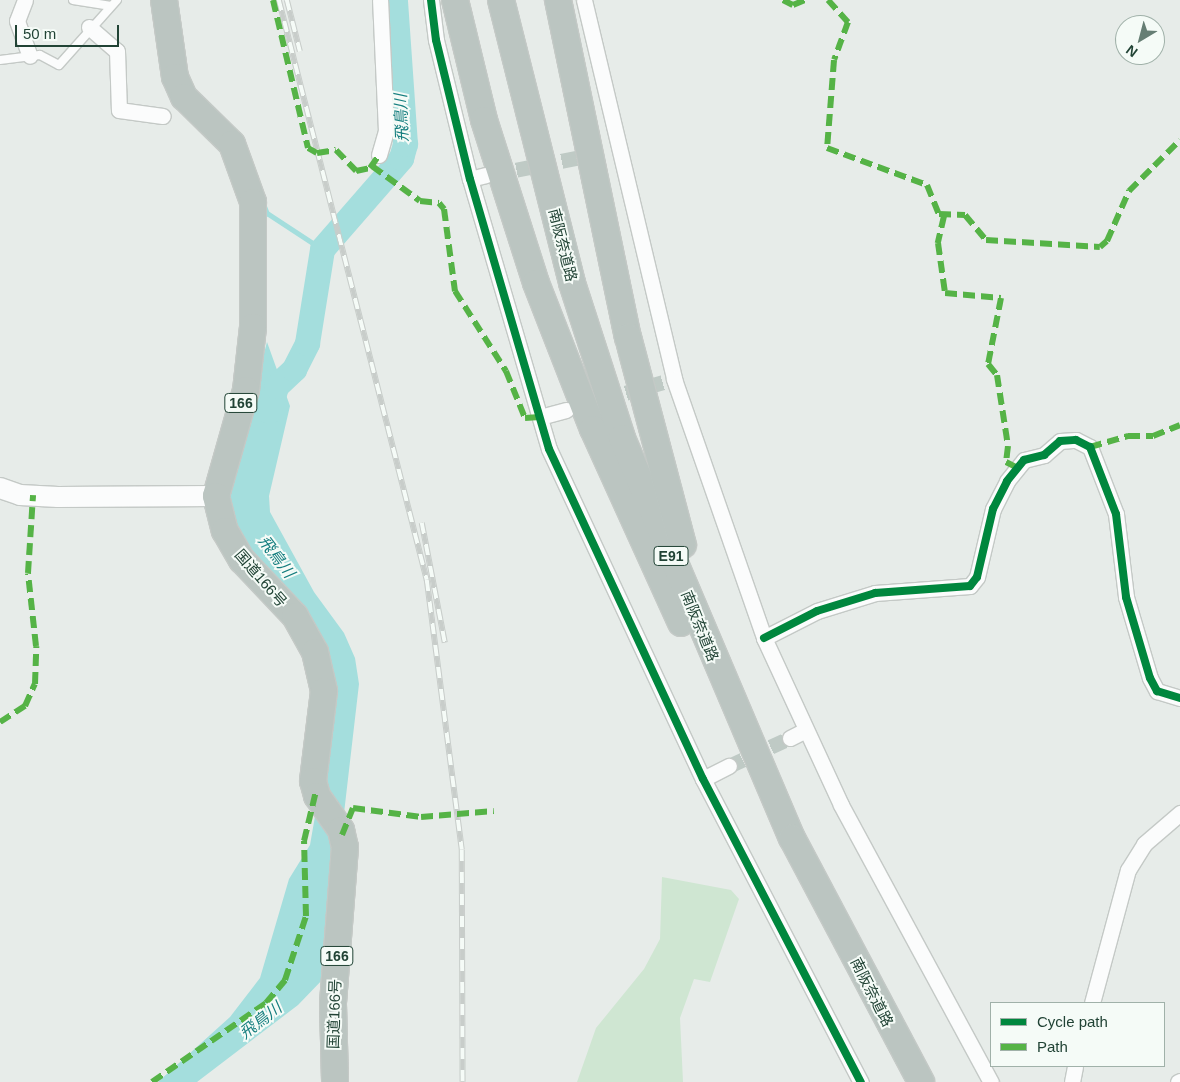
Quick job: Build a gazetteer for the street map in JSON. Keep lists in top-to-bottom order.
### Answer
{
  "streets": {
    "highway": [
      "南阪奈道路",
      "166",
      "E91",
      "国道166号"
    ]
  },
  "crossings": [
    ["166", "国道166号"]
  ],
  "water": ["飛鳥川"],
  "legend": ["Cycle path", "Path"],
  "scale_bar": "50 m",
  "north": "bottom left"
}
